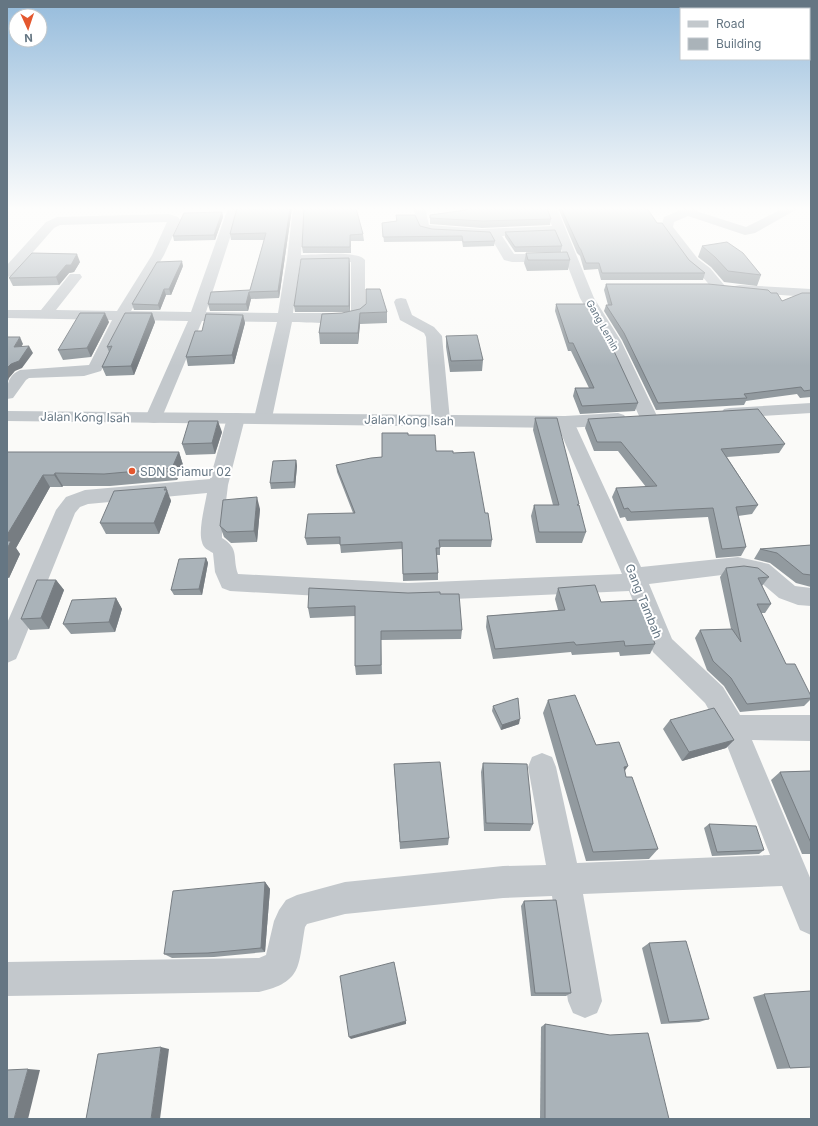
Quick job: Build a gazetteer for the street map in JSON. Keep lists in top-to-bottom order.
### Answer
{
  "streets": {
    "street": ["Gang Lemin", "Jalan Kong Isah", "Gang Tambah"]
  },
  "crossings": [
    ["Gang Lemin", "Jalan Kong Isah"],
    ["Jalan Kong Isah", "Gang Tambah"]
  ],
  "places": ["SDN Sriamur 02"],
  "legend": ["Road", "Building"],
  "north": "bottom"
}
